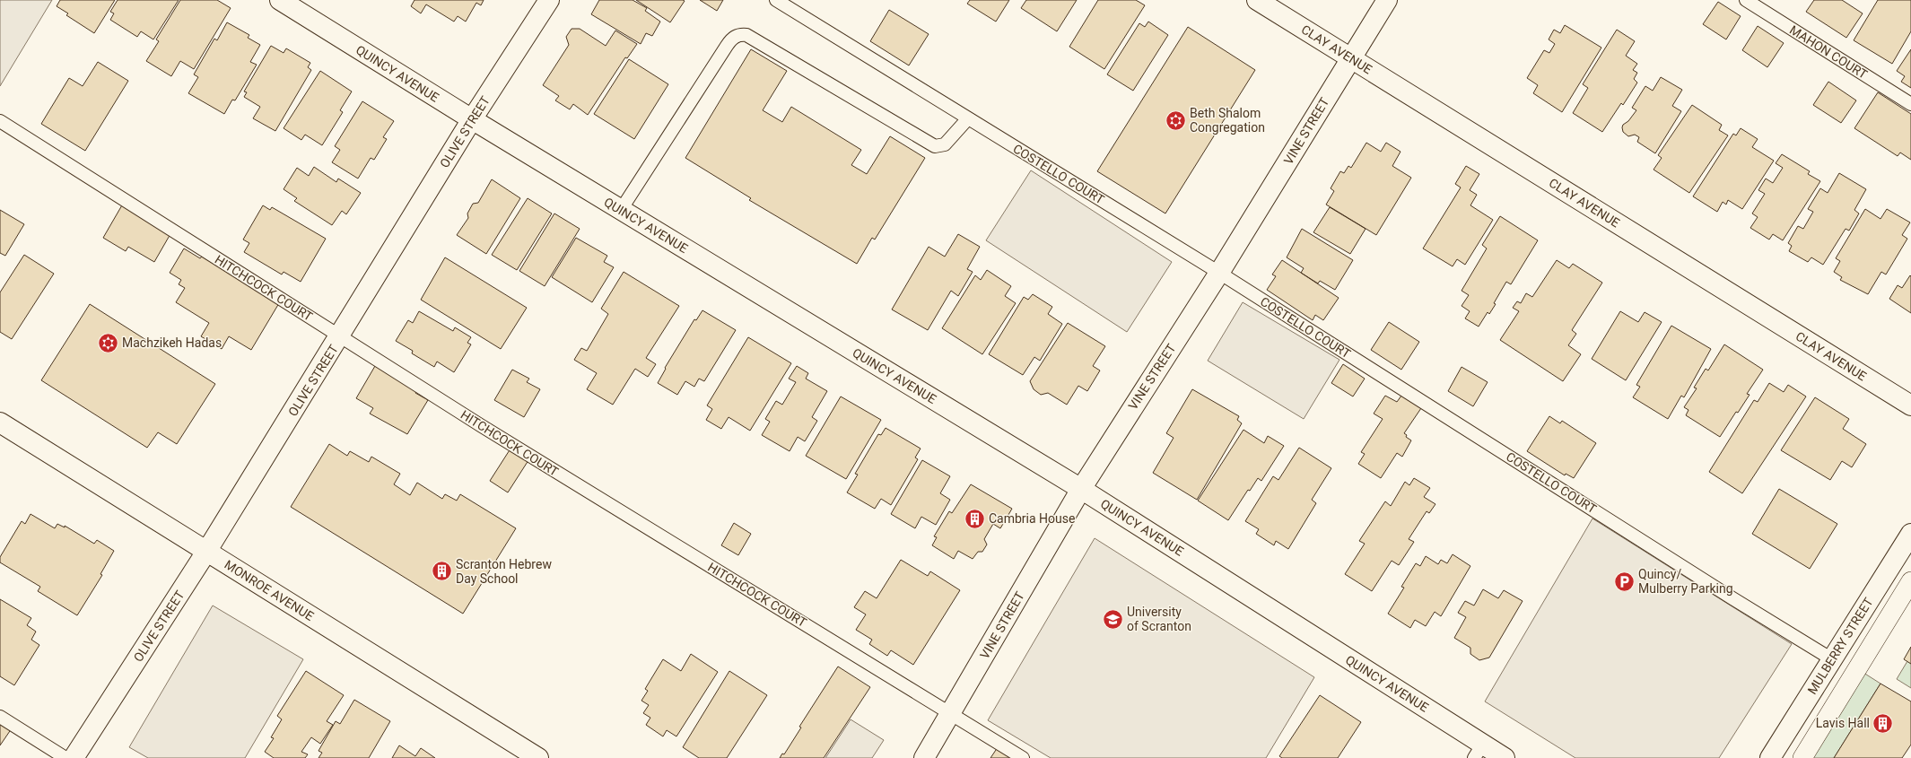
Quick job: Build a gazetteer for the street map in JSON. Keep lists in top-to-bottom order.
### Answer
{
  "streets": {
    "street": [
      "CLAY AVENUE",
      "QUINCY AVENUE",
      "VINE STREET",
      "OLIVE STREET",
      "MONROE AVENUE",
      "MULBERRY STREET"
    ],
    "lane": ["MAHON COURT", "COSTELLO COURT", "HITCHCOCK COURT"]
  },
  "crossings": [
    ["CLAY AVENUE", "VINE STREET"],
    ["QUINCY AVENUE", "VINE STREET"],
    ["QUINCY AVENUE", "OLIVE STREET"],
    ["VINE STREET", "COSTELLO COURT"],
    ["VINE STREET", "HITCHCOCK COURT"],
    ["OLIVE STREET", "HITCHCOCK COURT"],
    ["OLIVE STREET", "MONROE AVENUE"],
    ["COSTELLO COURT", "MULBERRY STREET"]
  ],
  "places": {
    "synagogue": ["Beth Shalom Congregation", "Machzikeh Hadas"],
    "building": ["Cambria House", "Scranton Hebrew Day School", "Lavis Hall"],
    "parking": ["Quincy/ Mulberry Parking"],
    "school or university": ["University of Scranton"]
  }
}
